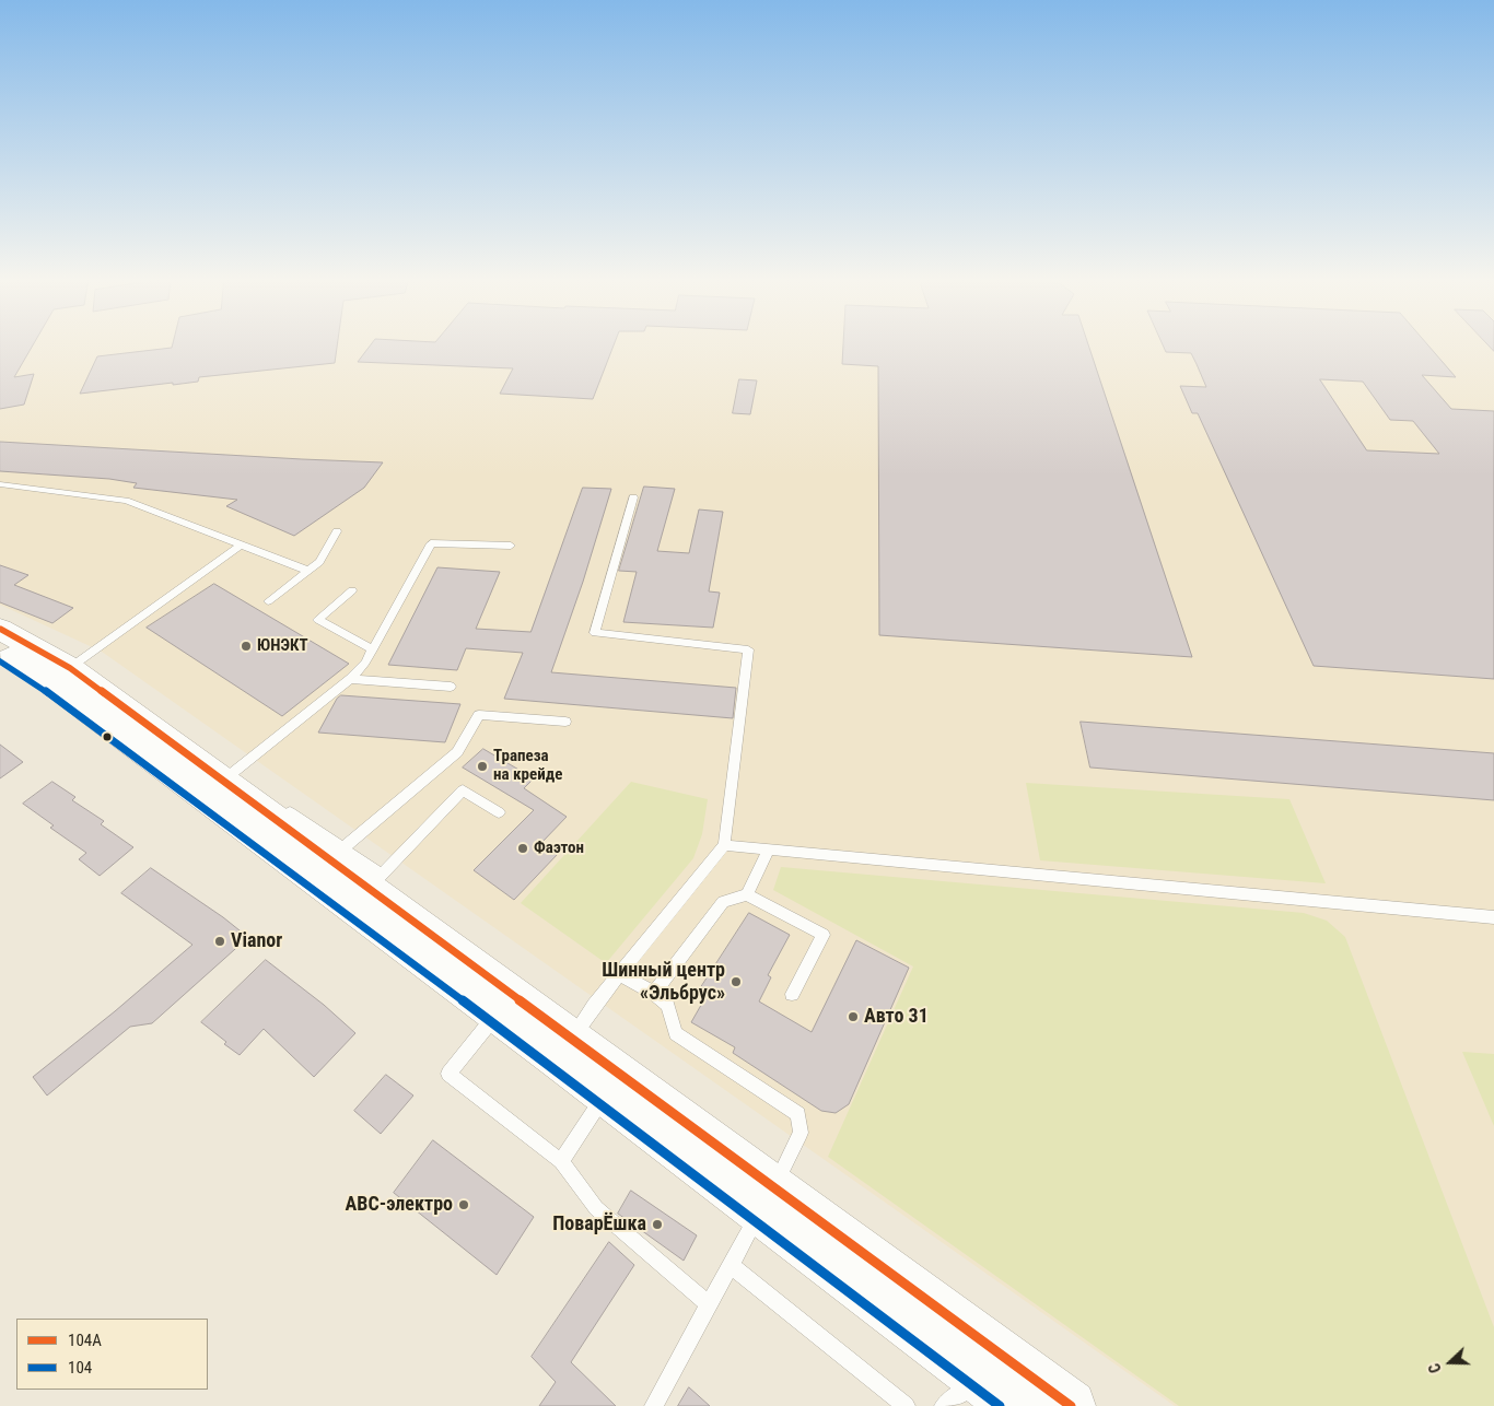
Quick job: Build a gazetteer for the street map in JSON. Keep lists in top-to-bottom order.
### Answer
{
  "places": [
    "ЮНЭКТ",
    "Трапеза на крейде",
    "Фаэтон",
    "Vianor",
    "Шинный центр «Эльбрус»",
    "Авто 31",
    "АВС-электро",
    "ПоварЁшка"
  ],
  "lines": ["transit line 104А", "transit line 104"],
  "legend": ["104А", "104"],
  "north": "left"
}
